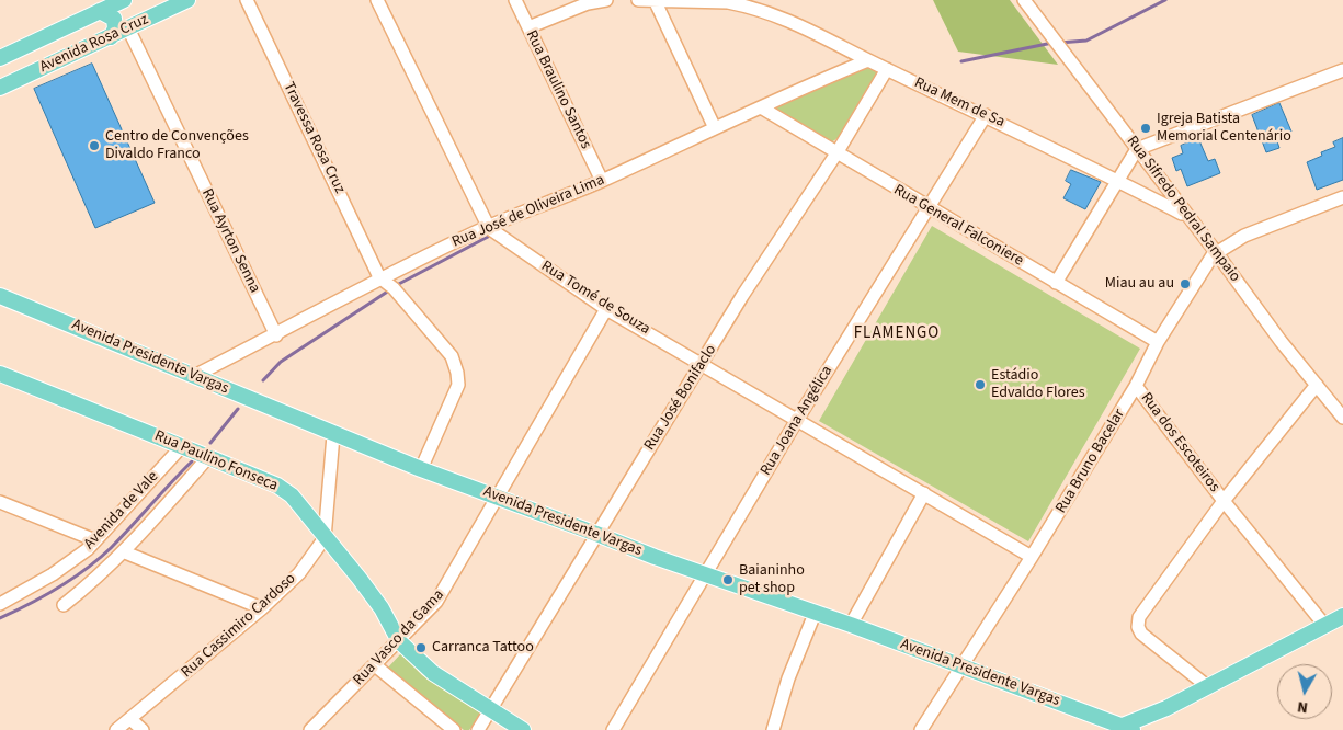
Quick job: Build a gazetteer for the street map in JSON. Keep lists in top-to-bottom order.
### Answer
{
  "streets": {
    "main road": ["Avenida Rosa Cruz", "Avenida Presidente Vargas", "Rua Paulino Fonseca"],
    "street": [
      "Rua Braulino Santos",
      "Rua Mem de Sa",
      "Travessa Rosa Cruz",
      "Rua Sifredo Pedral Sampaio",
      "Rua José de Oliveira Lima",
      "Rua General Falconiere",
      "Rua Ayrton Senna",
      "Rua Tomé de Souza",
      "Rua José Bonifaclo",
      "Rua Joana Angélica",
      "Rua dos Escoteiros",
      "Rua Bruno Bacelar",
      "Avenida de Vale",
      "Rua Cassimiro Cardoso",
      "Rua Vasco da Gama"
    ]
  },
  "crossings": [
    ["Avenida Rosa Cruz", "Rua Ayrton Senna"],
    ["Rua Braulino Santos", "Rua José de Oliveira Lima"],
    ["Rua Mem de Sa", "Rua Sifredo Pedral Sampaio"],
    ["Rua Mem de Sa", "Rua José de Oliveira Lima"],
    ["Rua Mem de Sa", "Rua José Bonifaclo"],
    ["Rua Mem de Sa", "Rua Joana Angélica"],
    ["Travessa Rosa Cruz", "Rua José de Oliveira Lima"],
    ["Rua Sifredo Pedral Sampaio", "Rua Bruno Bacelar"],
    ["Rua José de Oliveira Lima", "Rua General Falconiere"],
    ["Rua José de Oliveira Lima", "Rua Ayrton Senna"],
    ["Rua José de Oliveira Lima", "Rua Tomé de Souza"],
    ["Rua José de Oliveira Lima", "Avenida Presidente Vargas"],
    ["Rua General Falconiere", "Rua José Bonifaclo"],
    ["Rua General Falconiere", "Rua Joana Angélica"],
    ["Rua General Falconiere", "Rua Bruno Bacelar"],
    ["Rua Tomé de Souza", "Rua José Bonifaclo"],
    ["Rua Tomé de Souza", "Rua Joana Angélica"],
    ["Rua Tomé de Souza", "Rua Bruno Bacelar"],
    ["Rua Tomé de Souza", "Rua Vasco da Gama"],
    ["Avenida Presidente Vargas", "Rua José Bonifaclo"],
    ["Avenida Presidente Vargas", "Rua Joana Angélica"],
    ["Avenida Presidente Vargas", "Rua Bruno Bacelar"],
    ["Avenida Presidente Vargas", "Rua Vasco da Gama"],
    ["Rua José Bonifaclo", "Rua Paulino Fonseca"],
    ["Rua dos Escoteiros", "Rua Bruno Bacelar"],
    ["Rua Paulino Fonseca", "Avenida de Vale"],
    ["Rua Paulino Fonseca", "Rua Cassimiro Cardoso"],
    ["Rua Paulino Fonseca", "Rua Vasco da Gama"]
  ],
  "districts": ["FLAMENGO"],
  "places": [
    "Igreja Batista Memorial Centenário",
    "Centro de Convenções Divaldo Franco",
    "Miau au au",
    "Estádio Edvaldo Flores",
    "Baianinho pet shop",
    "Carranca Tattoo"
  ],
  "north": "bottom"
}
